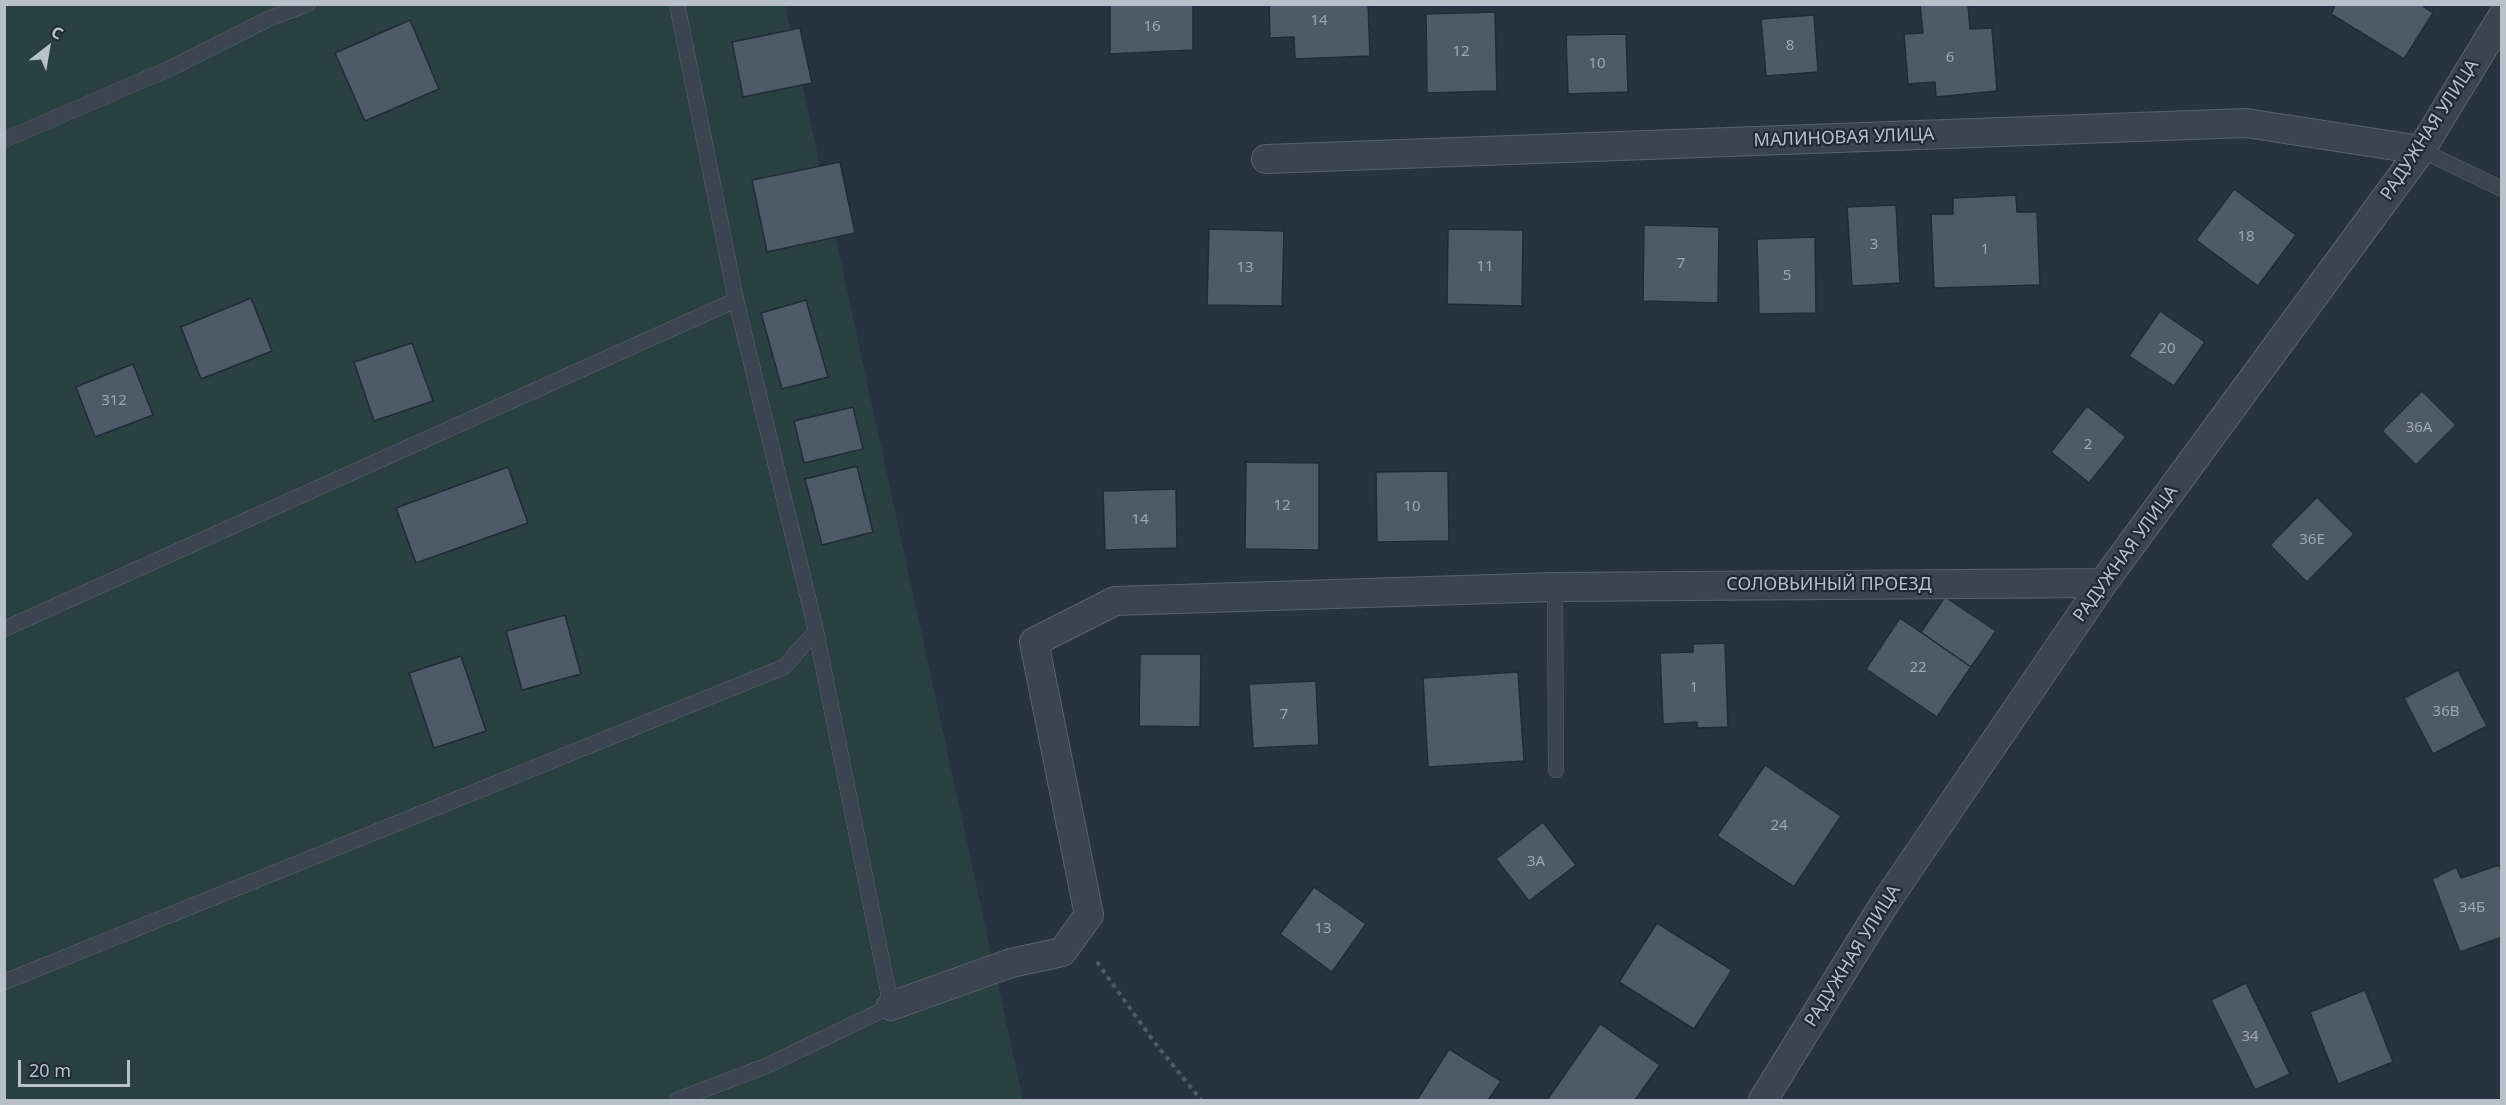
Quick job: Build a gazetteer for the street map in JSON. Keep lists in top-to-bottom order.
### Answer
{
  "streets": {
    "street": ["РАДУЖНАЯ УЛИЦА", "МАЛИНОВАЯ УЛИЦА", "СОЛОВЬИНЫЙ ПРОЕЗД"]
  },
  "crossings": [
    ["РАДУЖНАЯ УЛИЦА", "МАЛИНОВАЯ УЛИЦА"],
    ["РАДУЖНАЯ УЛИЦА", "СОЛОВЬИНЫЙ ПРОЕЗД"]
  ],
  "house_numbers": [
    "14",
    "16",
    "8",
    "12",
    "6",
    "10",
    "18",
    "3",
    "1",
    "7",
    "11",
    "13",
    "5",
    "20",
    "312",
    "36А",
    "2",
    "12",
    "10",
    "14",
    "36Е",
    "22",
    "1",
    "36В",
    "7",
    "24",
    "3А",
    "34Б",
    "13",
    "34"
  ],
  "scale_bar": "20 m",
  "north": "top right"
}
